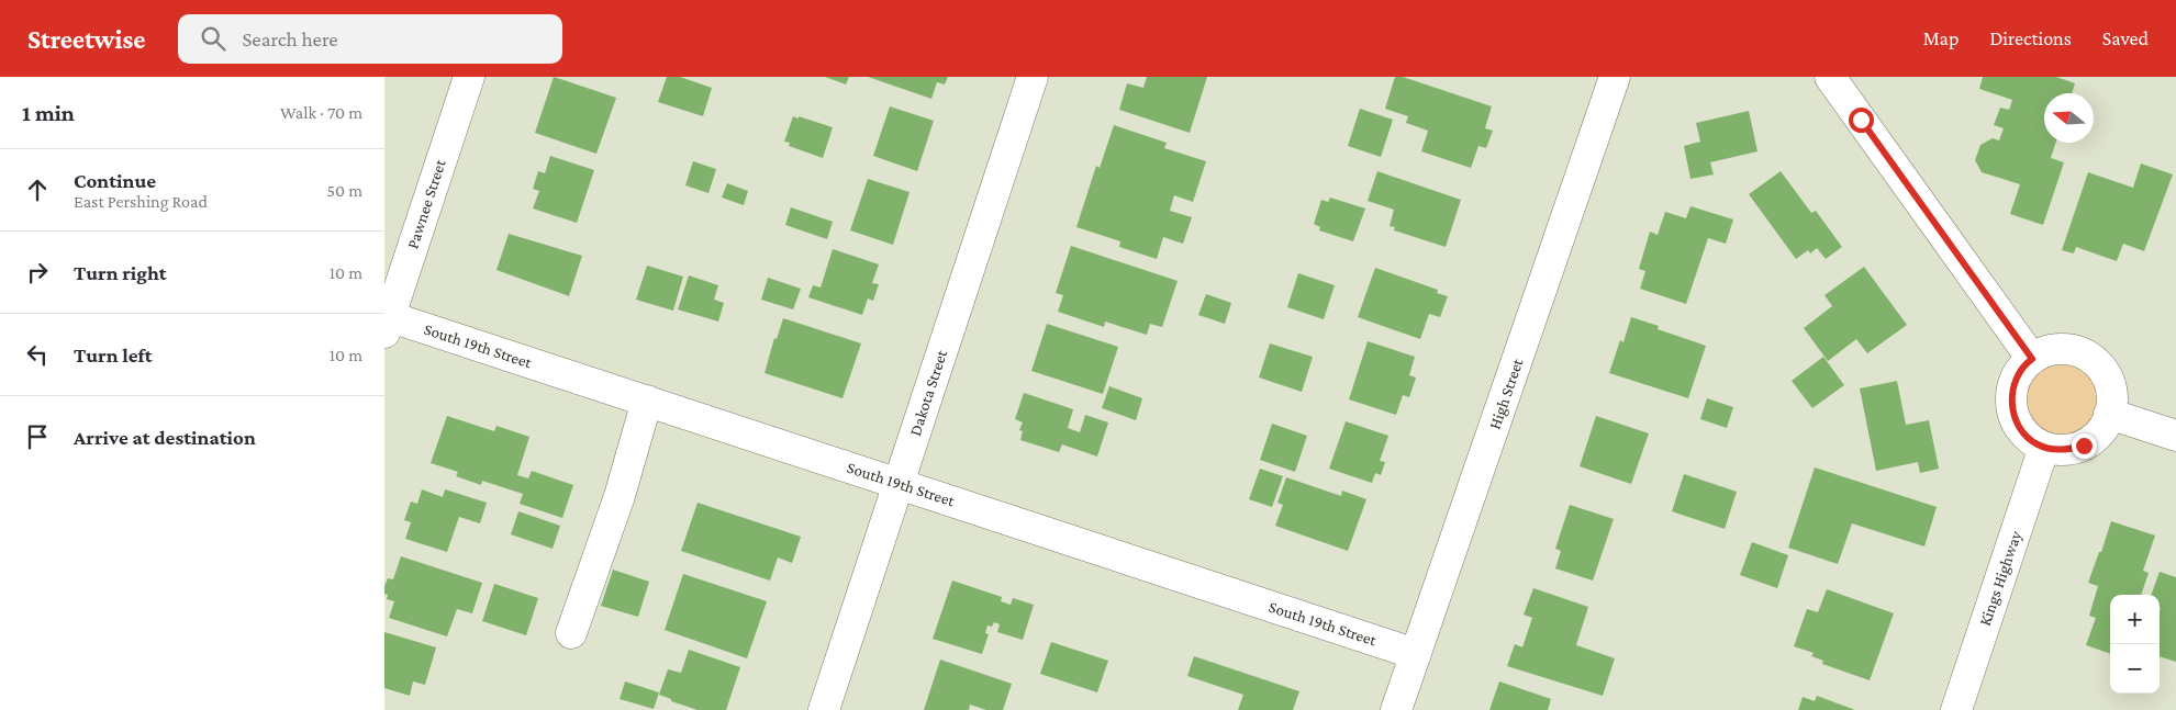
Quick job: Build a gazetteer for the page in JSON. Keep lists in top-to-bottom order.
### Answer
{
  "streets": {
    "street": [
      "Pawnee Street",
      "South 19th Street",
      "Dakota Street",
      "High Street",
      "Kings Highway"
    ]
  },
  "crossings": [
    ["Pawnee Street", "South 19th Street"],
    ["South 19th Street", "Dakota Street"],
    ["South 19th Street", "High Street"]
  ],
  "north": "left",
  "page": {
    "header": "Streetwise",
    "search": "Search here",
    "nav": ["Map", "Directions", "Saved"],
    "heading": ["1 min", "Walk · 70 m"],
    "list": [
      ["Continue", "East Pershing Road", "50 m"],
      ["Turn right", "10 m"],
      ["Turn left", "10 m"],
      "Arrive at destination"
    ],
    "map_buttons": ["+", "−"]
  }
}
